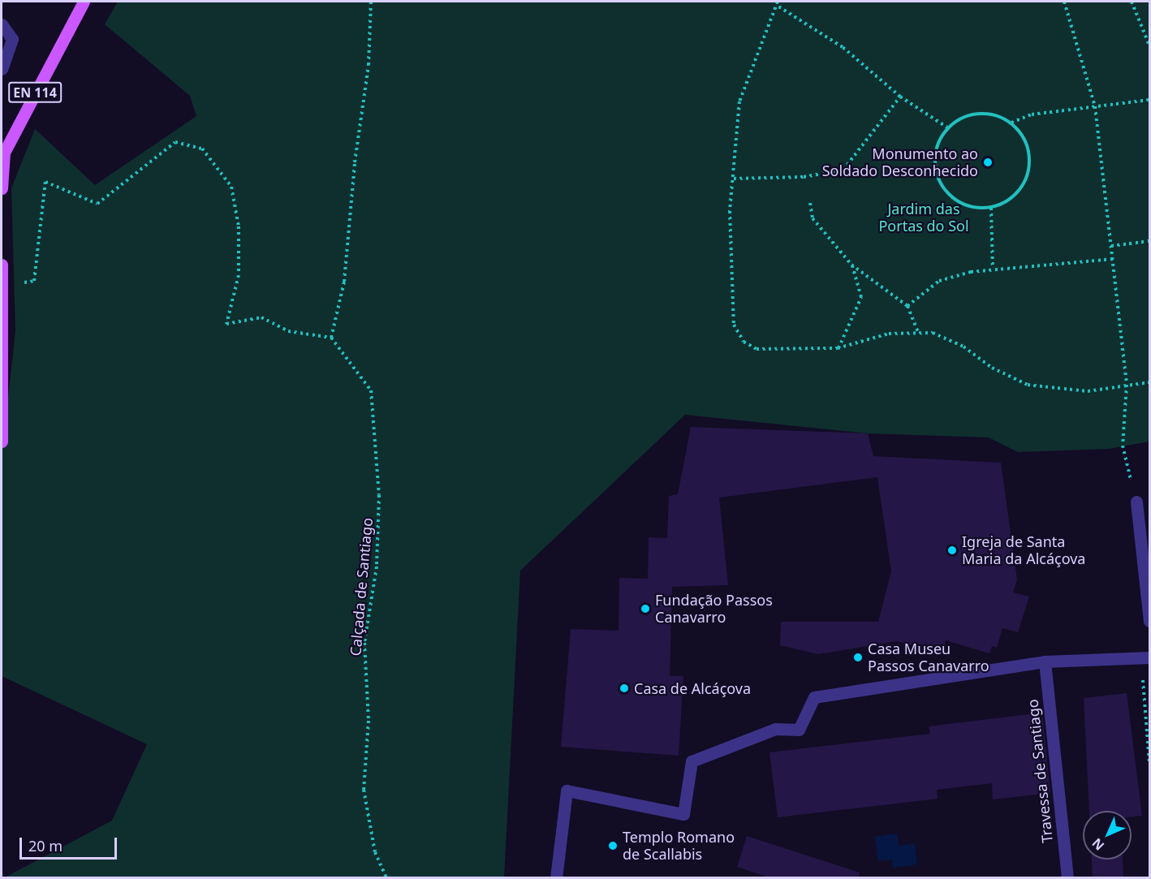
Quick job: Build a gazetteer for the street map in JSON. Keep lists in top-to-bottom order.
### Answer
{
  "streets": {
    "main road": ["EN 114"],
    "street": ["Travessa de Santiago"],
    "path": ["Calçada de Santiago"]
  },
  "parks": ["Jardim das Portas do Sol"],
  "places": [
    "Monumento ao Soldado Desconhecido",
    "Igreja de Santa Maria da Alcáçova",
    "Fundação Passos Canavarro",
    "Casa Museu Passos Canavarro",
    "Casa de Alcáçova",
    "Templo Romano de Scallabis"
  ],
  "scale_bar": "20 m",
  "north": "bottom left"
}
